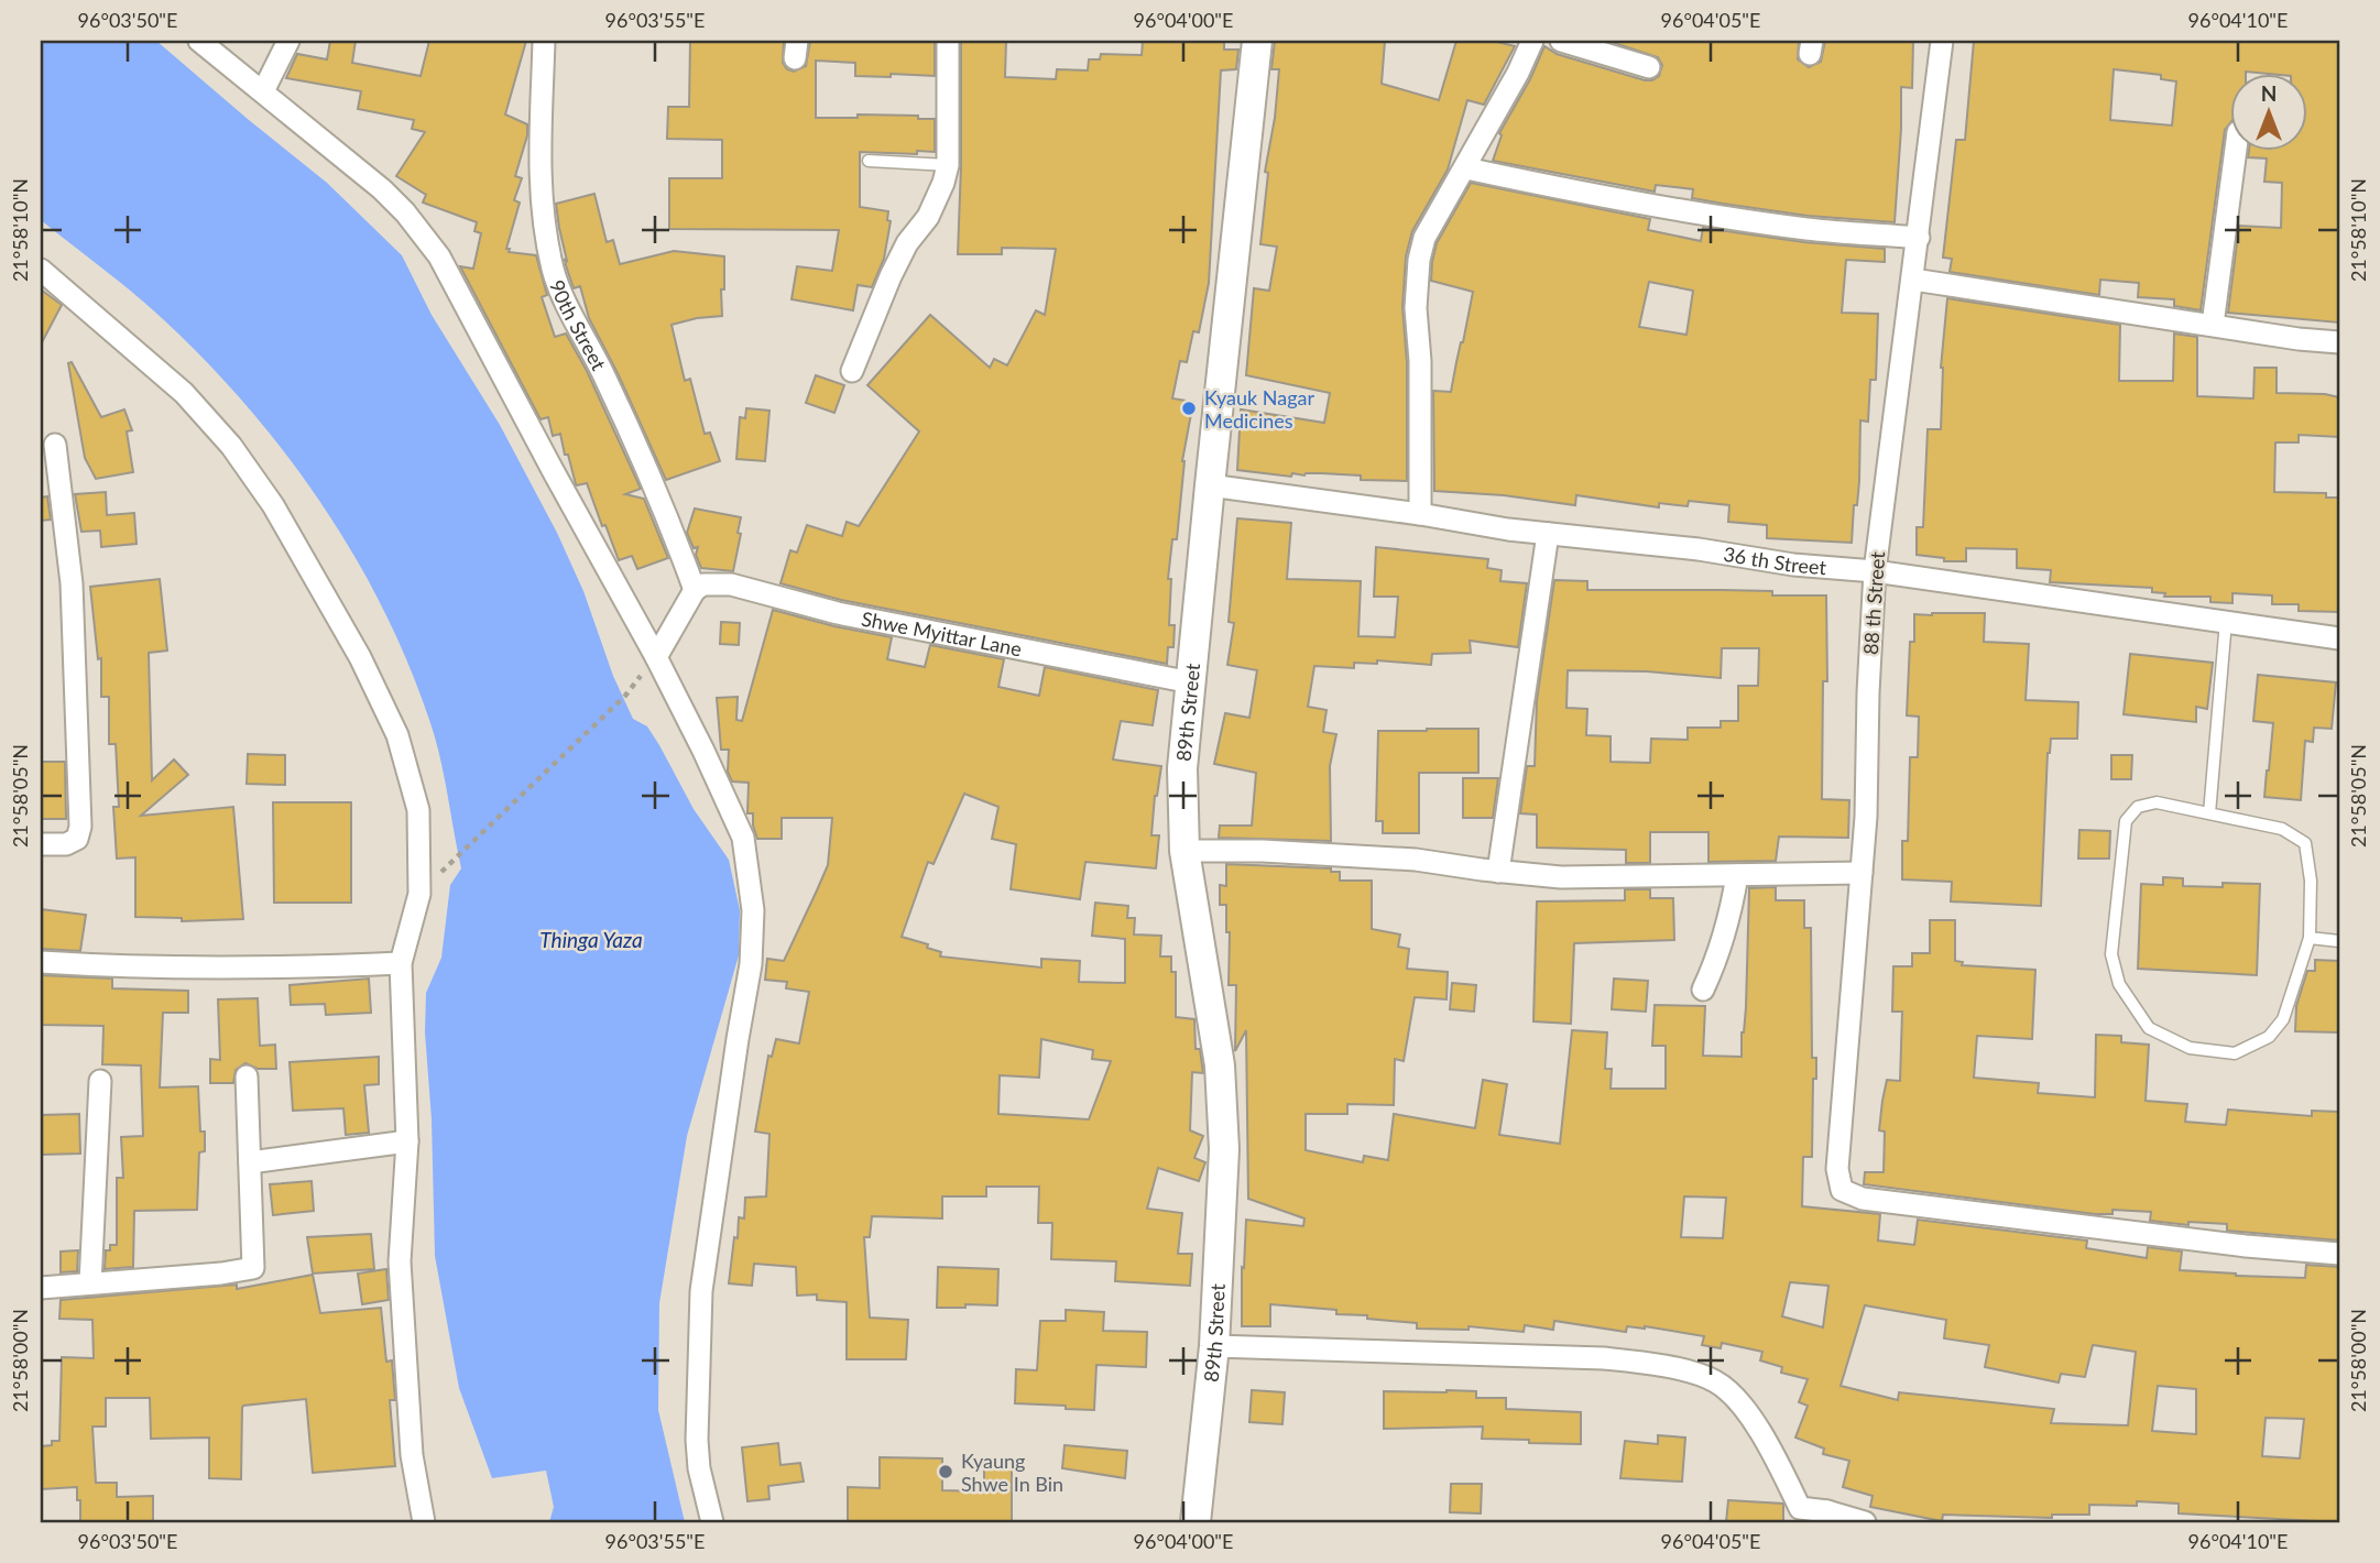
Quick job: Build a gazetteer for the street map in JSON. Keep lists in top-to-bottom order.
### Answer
{
  "streets": {
    "main road": ["89th Street"],
    "street": [
      "90th Street",
      "36 th Street",
      "88 th Street",
      "Shwe Myittar Lane"
    ]
  },
  "crossings": [
    ["90th Street", "Shwe Myittar Lane"],
    ["36 th Street", "88 th Street"],
    ["36 th Street", "89th Street"],
    ["Shwe Myittar Lane", "89th Street"]
  ],
  "water": ["Thinga Yaza"],
  "places": ["Kyauk Nagar Medicines", "Kyaung Shwe In Bin"],
  "north": "top",
  "coordinates": [
    "96°03'50\"E",
    "96°03'55\"E",
    "96°04'00\"E",
    "96°04'05\"E",
    "96°04'10\"E",
    "21°58'10\"N",
    "21°58'05\"N",
    "21°58'00\"N"
  ]
}
